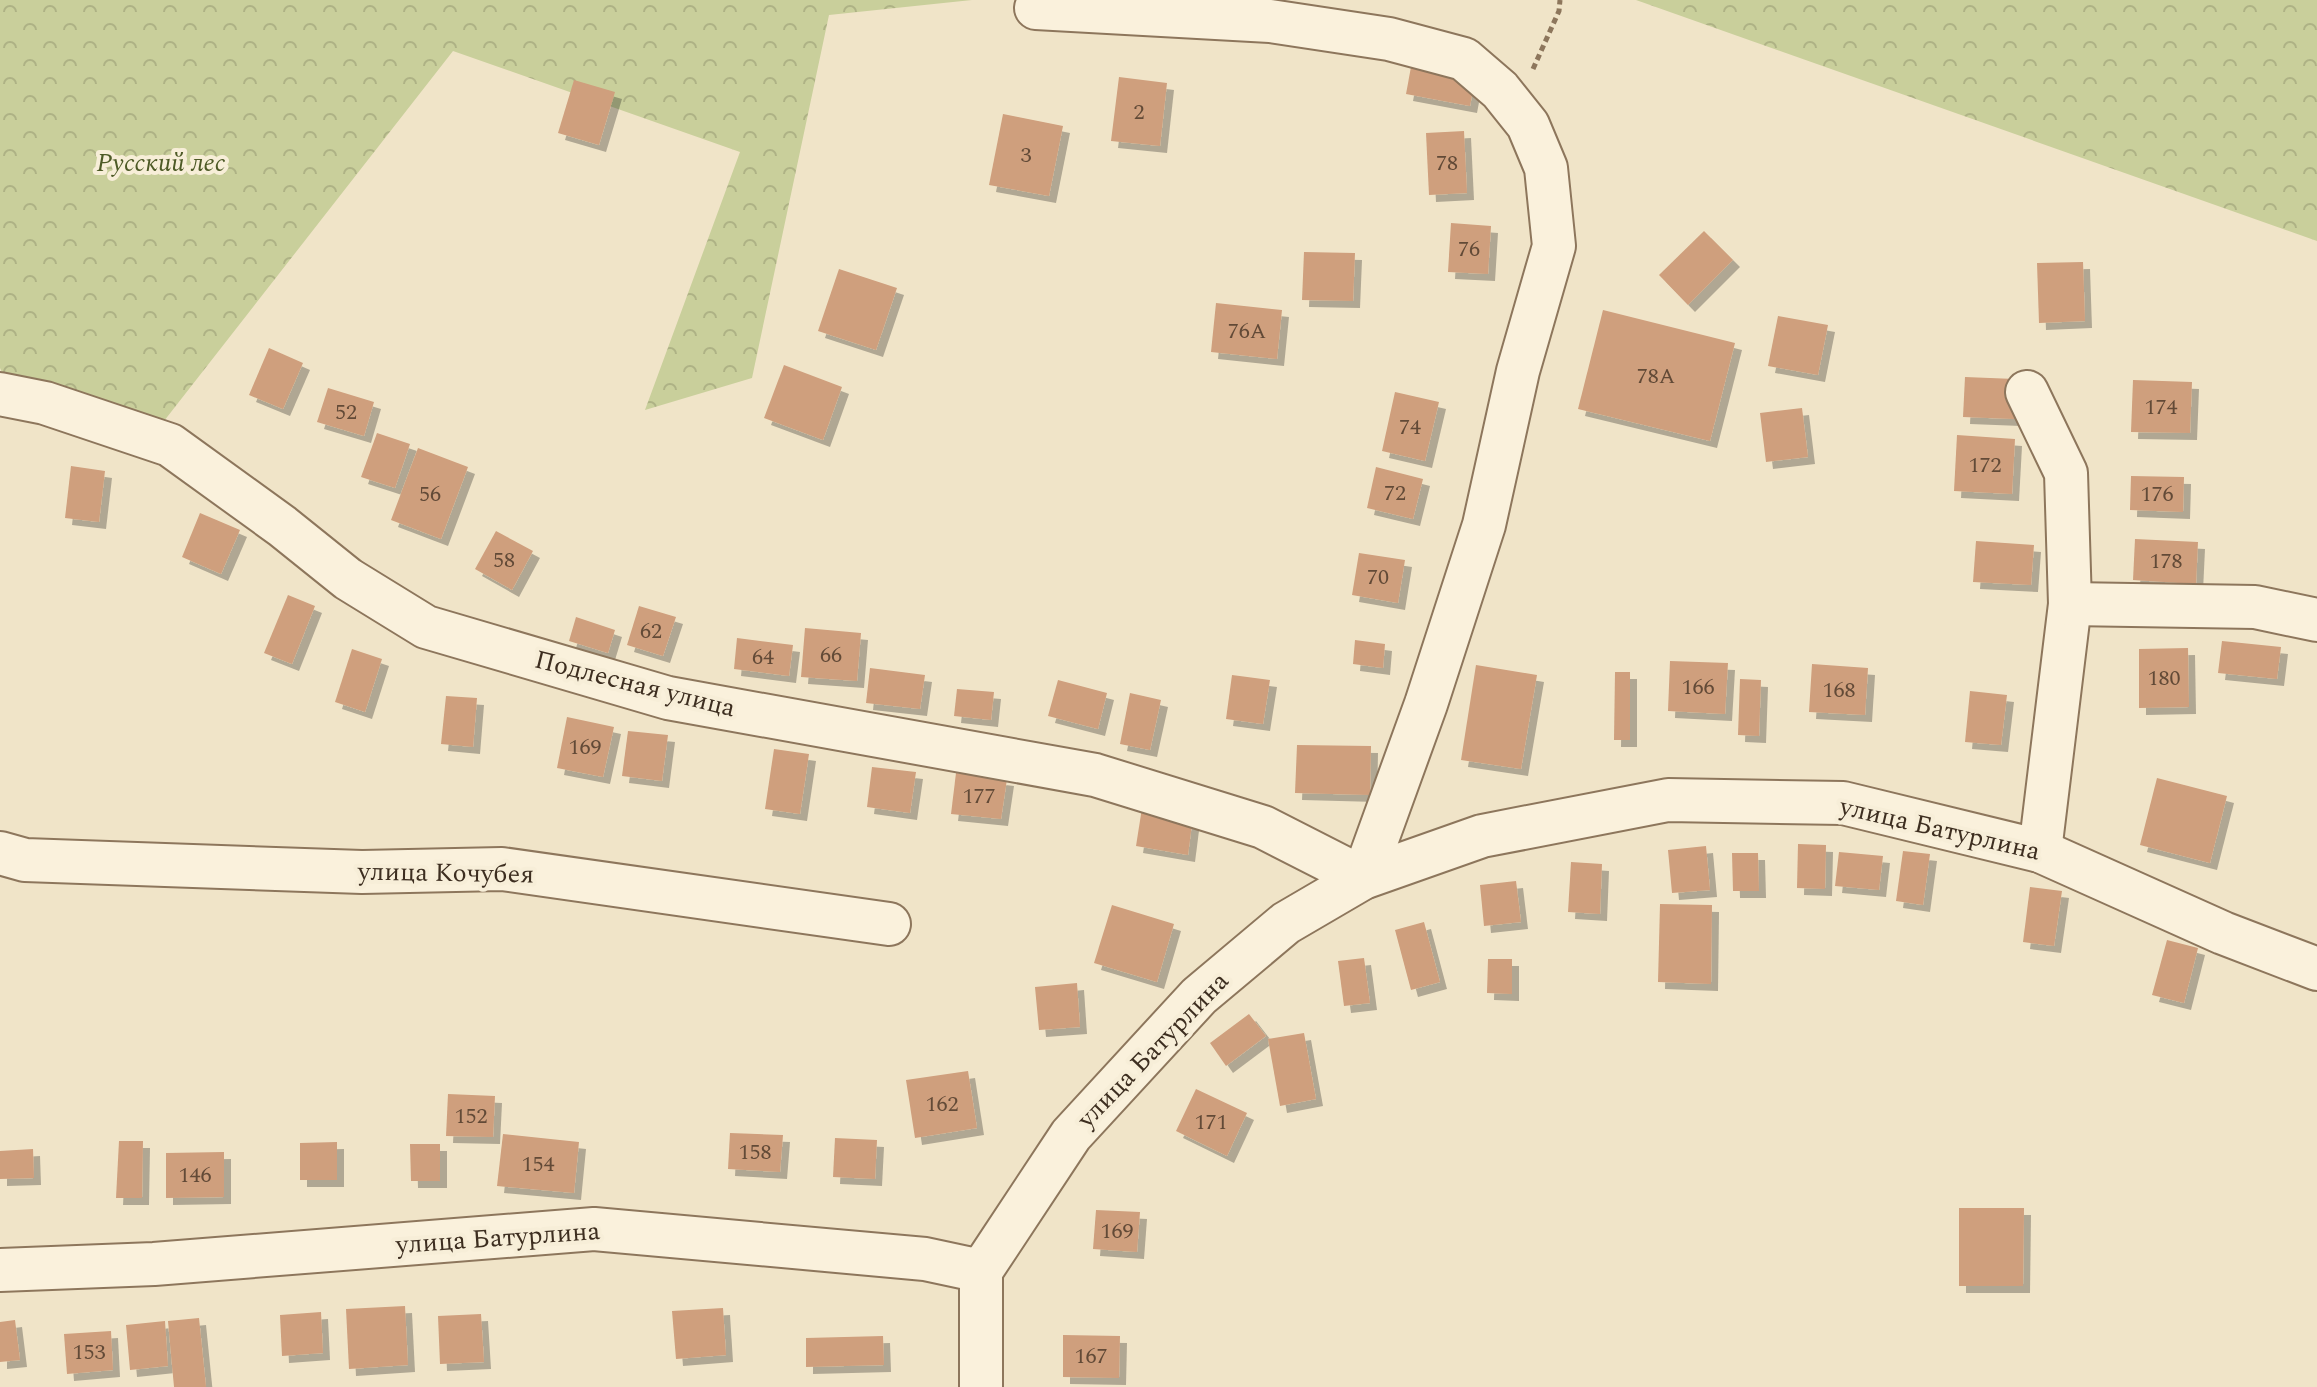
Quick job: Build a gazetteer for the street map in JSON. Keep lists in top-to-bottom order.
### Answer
{
  "streets": {
    "street": ["Подлесная улица", "улица Батурлина", "улица Кочубея"]
  },
  "crossings": [
    ["Подлесная улица", "улица Батурлина"]
  ],
  "parks": ["Русский лес"],
  "house_numbers": [
    "2",
    "3",
    "78",
    "76",
    "76А",
    "78А",
    "174",
    "52",
    "74",
    "172",
    "72",
    "56",
    "176",
    "58",
    "178",
    "70",
    "62",
    "66",
    "64",
    "180",
    "166",
    "168",
    "169",
    "177",
    "162",
    "152",
    "171",
    "158",
    "154",
    "146",
    "169",
    "153",
    "167"
  ]
}
